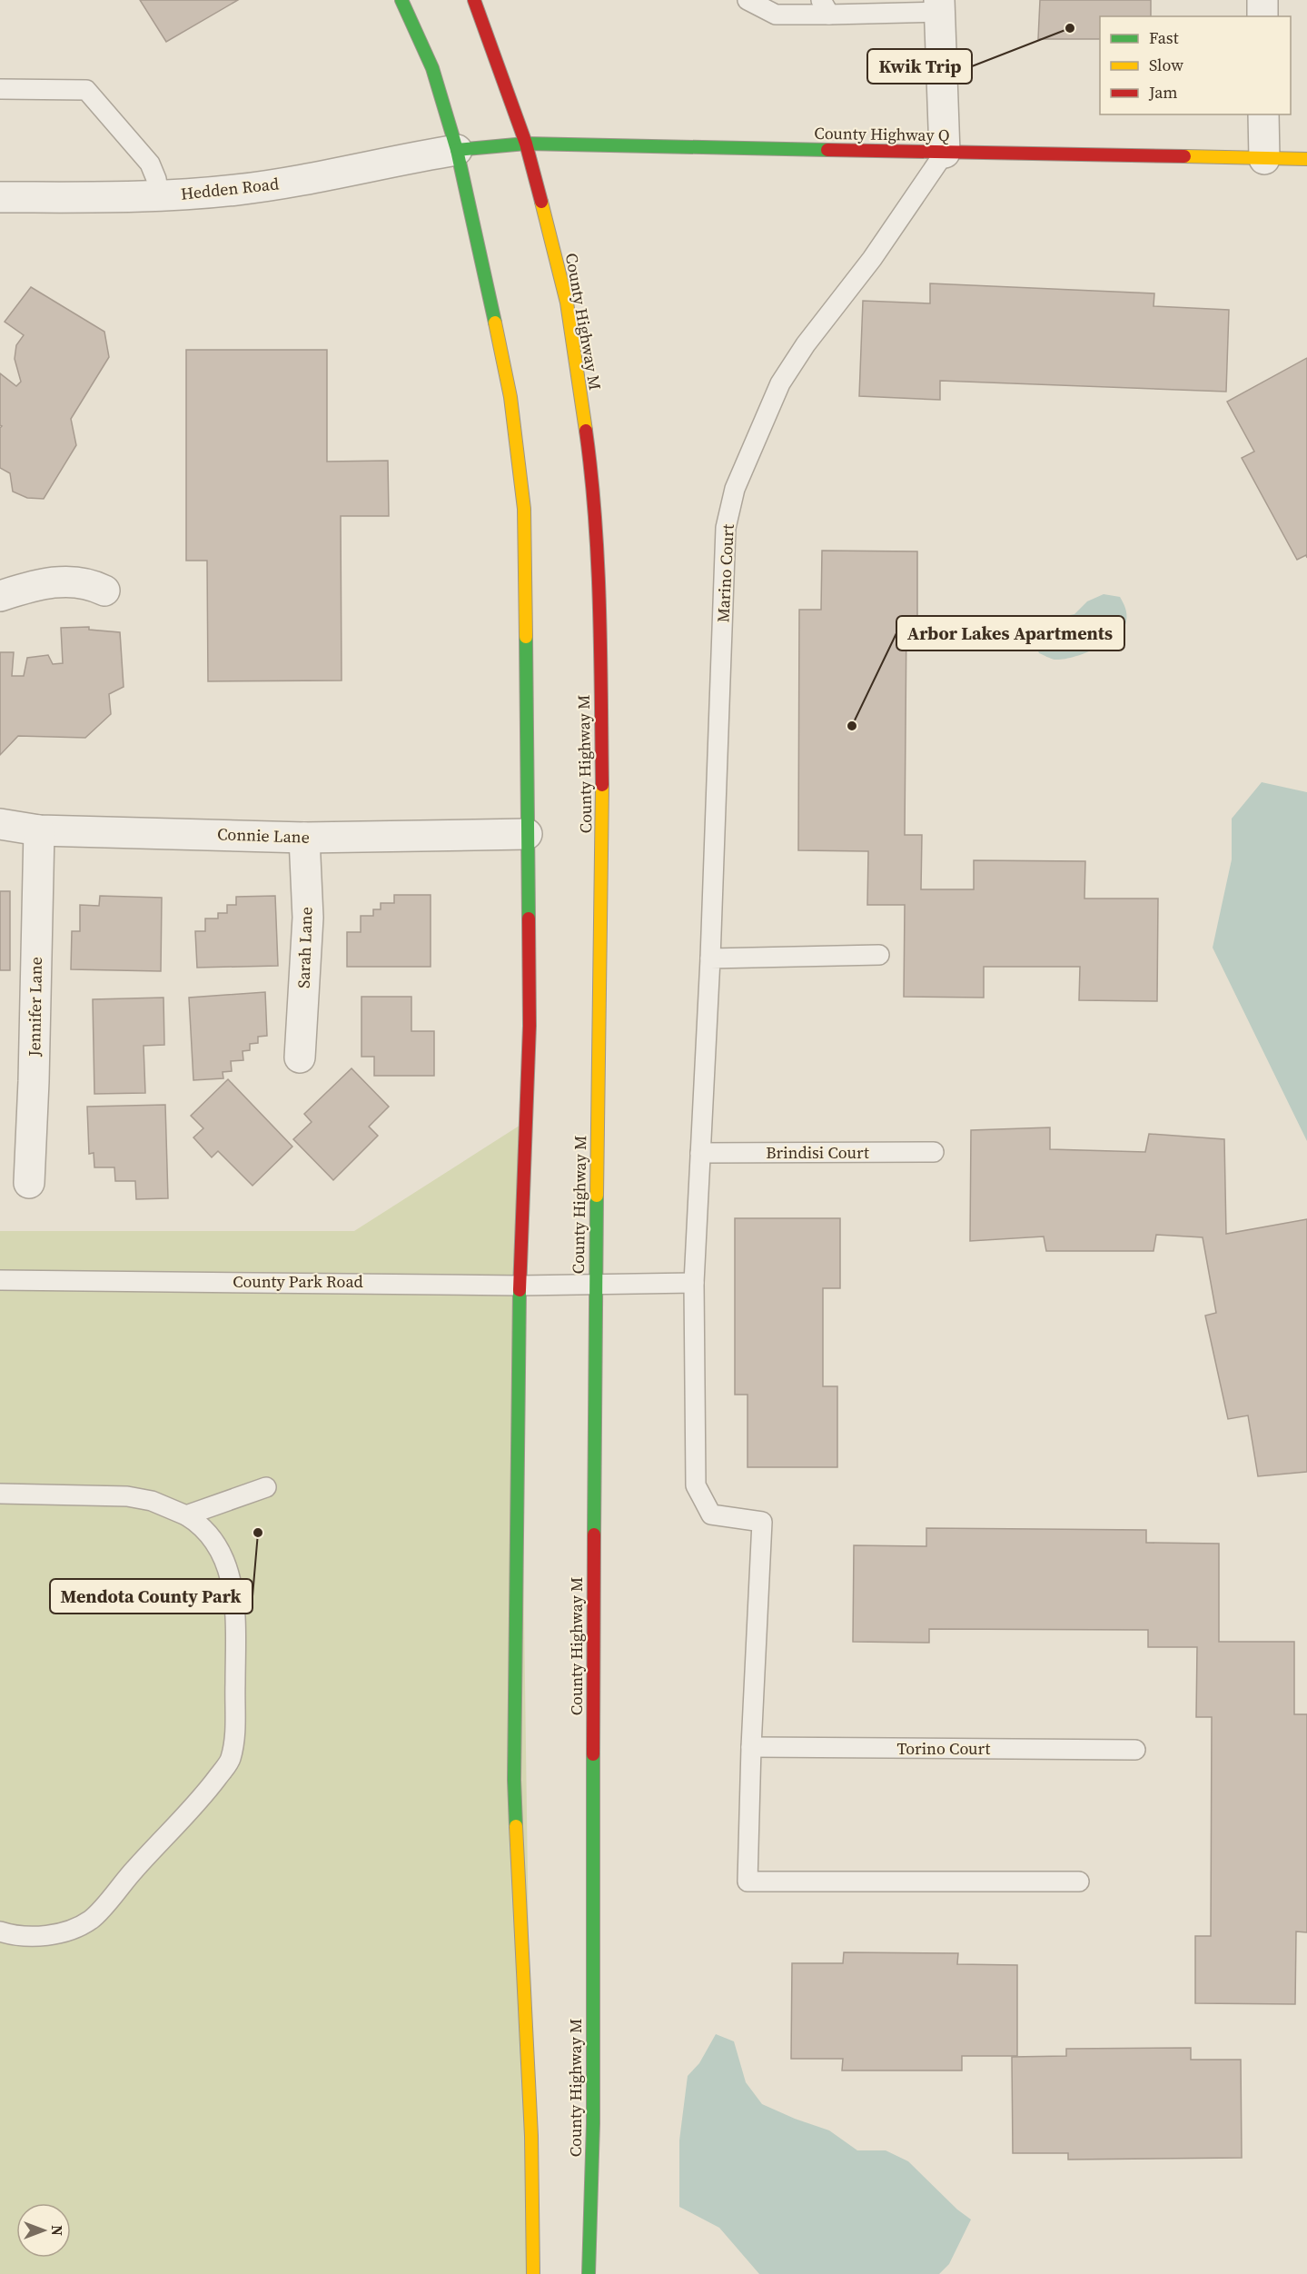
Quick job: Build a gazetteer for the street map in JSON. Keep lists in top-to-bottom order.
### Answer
{
  "streets": {
    "main road": ["County Highway Q", "County Highway M"],
    "street": [
      "Hedden Road",
      "Connie Lane",
      "Sarah Lane",
      "Jennifer Lane"
    ],
    "lane": [
      "Marino Court",
      "Brindisi Court",
      "County Park Road",
      "Torino Court"
    ]
  },
  "crossings": [
    ["County Highway Q", "Hedden Road"],
    ["County Highway Q", "County Highway M"],
    ["County Highway Q", "Marino Court"],
    ["County Highway M", "County Park Road"],
    ["Marino Court", "Brindisi Court"],
    ["Marino Court", "County Park Road"],
    ["Marino Court", "Torino Court"],
    ["Connie Lane", "Sarah Lane"],
    ["Connie Lane", "Jennifer Lane"]
  ],
  "places": ["Kwik Trip", "Arbor Lakes Apartments", "Mendota County Park"],
  "legend": ["Fast", "Slow", "Jam"],
  "north": "right"
}
